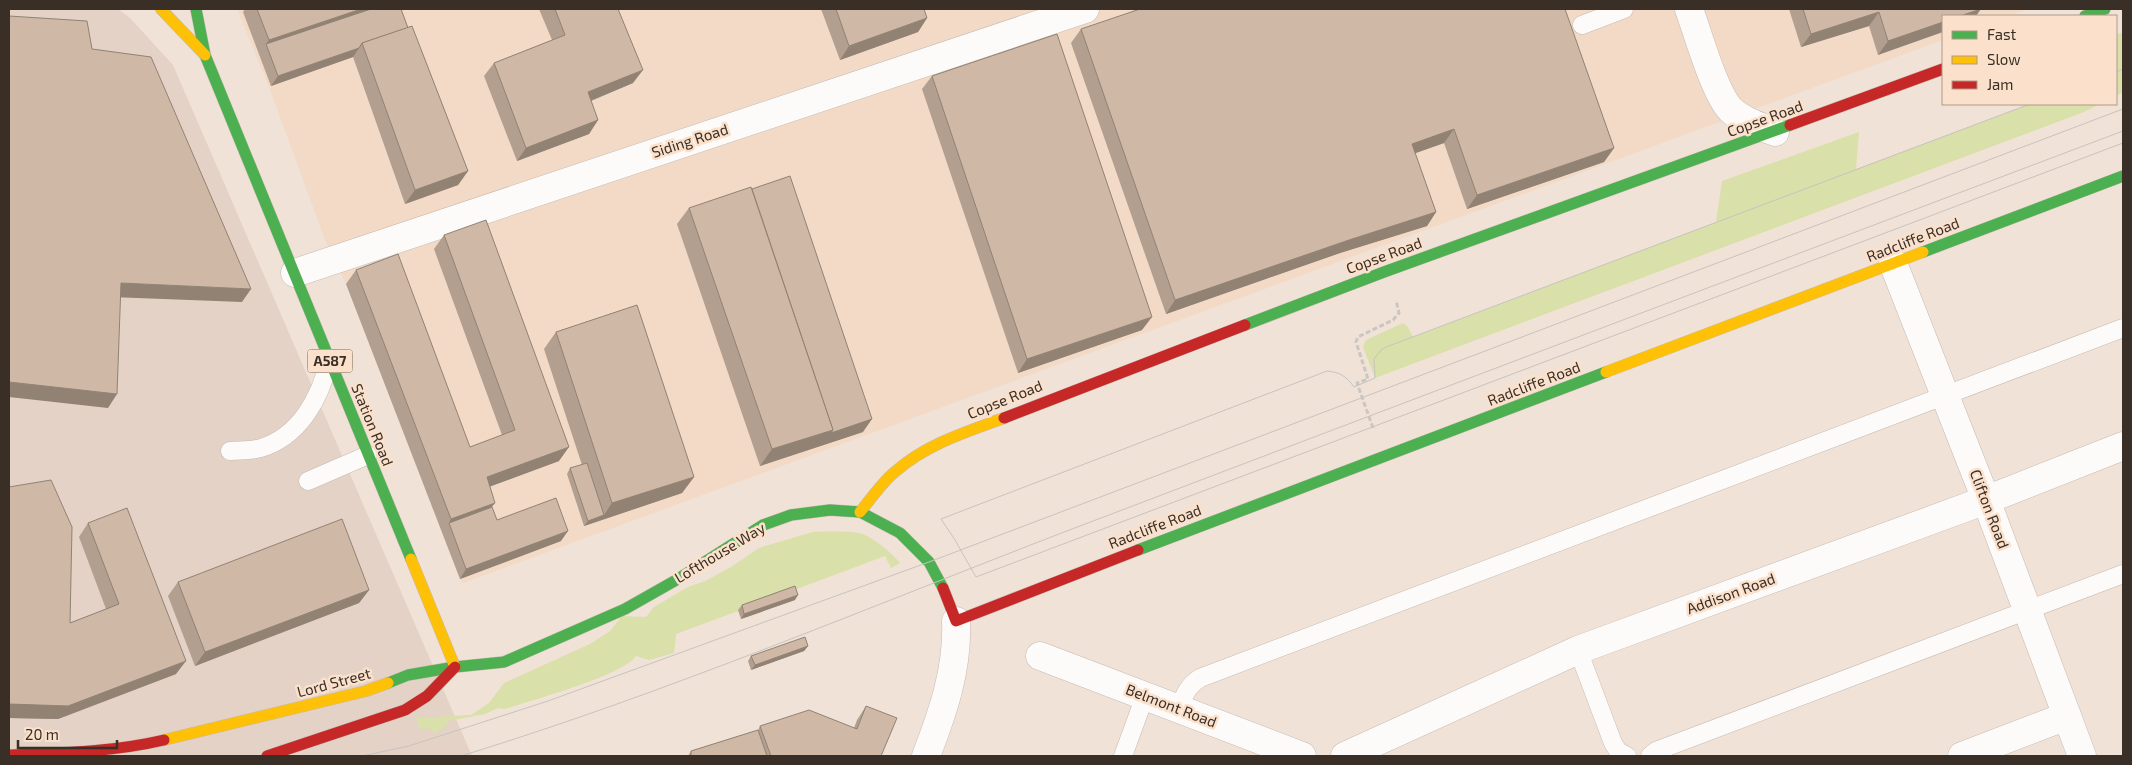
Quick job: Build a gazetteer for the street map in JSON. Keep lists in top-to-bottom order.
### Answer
{
  "streets": {
    "street": [
      "Copse Road",
      "Siding Road",
      "Radcliffe Road",
      "A587",
      "Station Road",
      "Clifton Road",
      "Lofthouse Way",
      "Addison Road",
      "Lord Street",
      "Belmont Road"
    ]
  },
  "crossings": [
    ["Copse Road", "Lofthouse Way"],
    ["Siding Road", "Station Road"],
    ["Radcliffe Road", "Clifton Road"],
    ["Radcliffe Road", "Lofthouse Way"],
    ["Station Road", "Lofthouse Way"],
    ["Station Road", "Lord Street"],
    ["Clifton Road", "Addison Road"],
    ["Lofthouse Way", "Lord Street"]
  ],
  "legend": ["Fast", "Slow", "Jam"],
  "scale_bar": "20 m"
}
